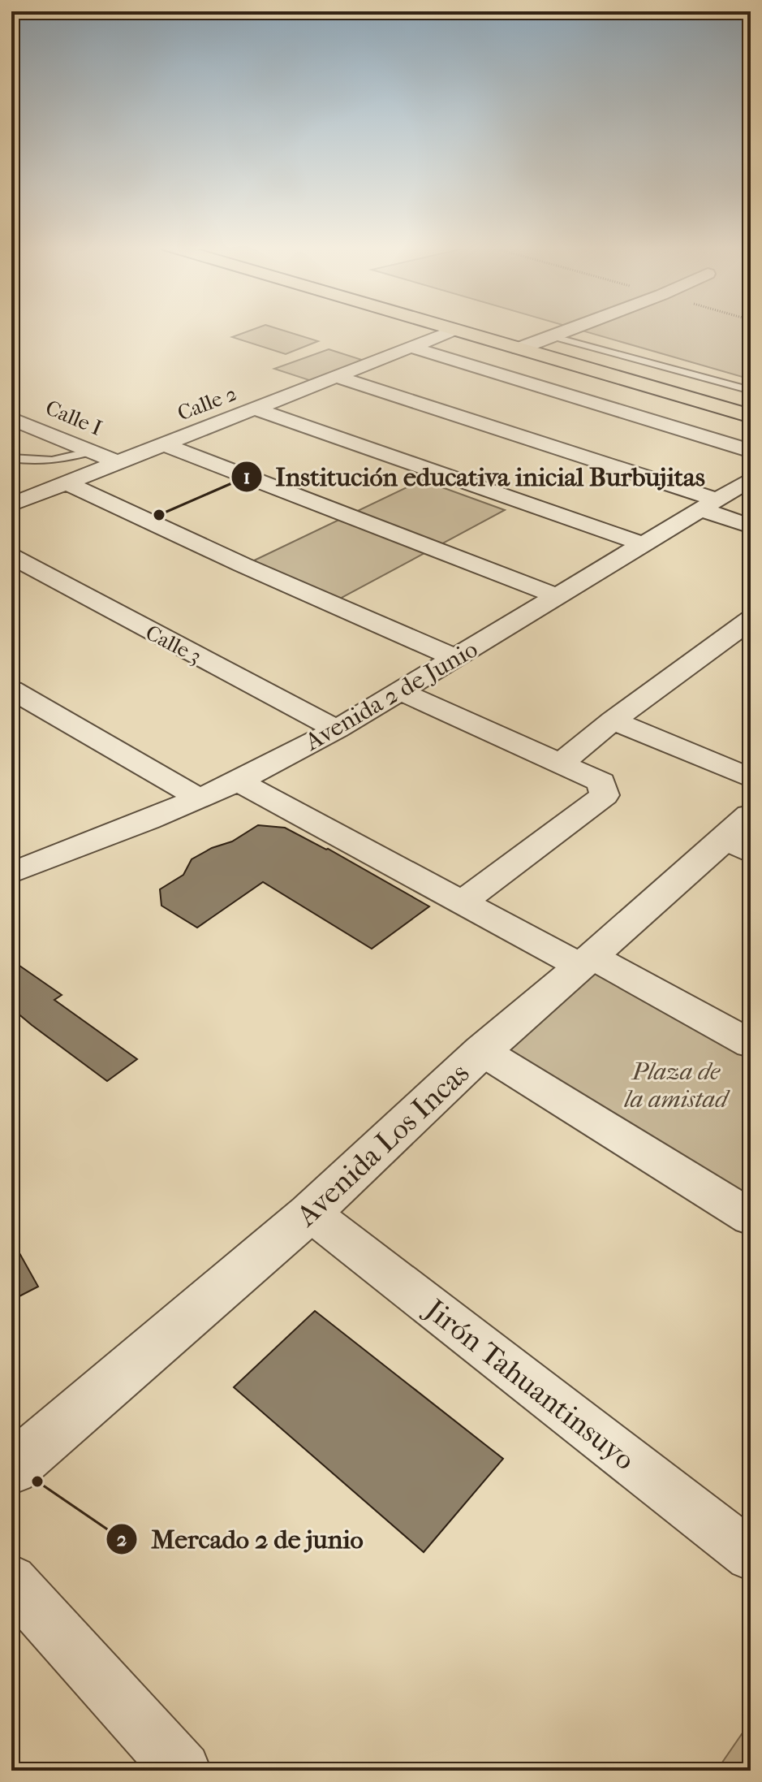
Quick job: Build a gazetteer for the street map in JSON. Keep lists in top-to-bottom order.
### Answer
{
  "streets": {
    "street": [
      "Calle 2",
      "Calle I",
      "Calle 3",
      "Avenida 2 de Junio",
      "Avenida Los Incas",
      "Jirón Tahuantinsuyo"
    ]
  },
  "crossings": [
    ["Calle 2", "Calle I"],
    ["Calle 3", "Avenida 2 de Junio"],
    ["Avenida Los Incas", "Jirón Tahuantinsuyo"]
  ],
  "parks": ["Plaza de la amistad"],
  "places": ["Institución educativa inicial Burbujitas", "Mercado 2 de junio"]
}
